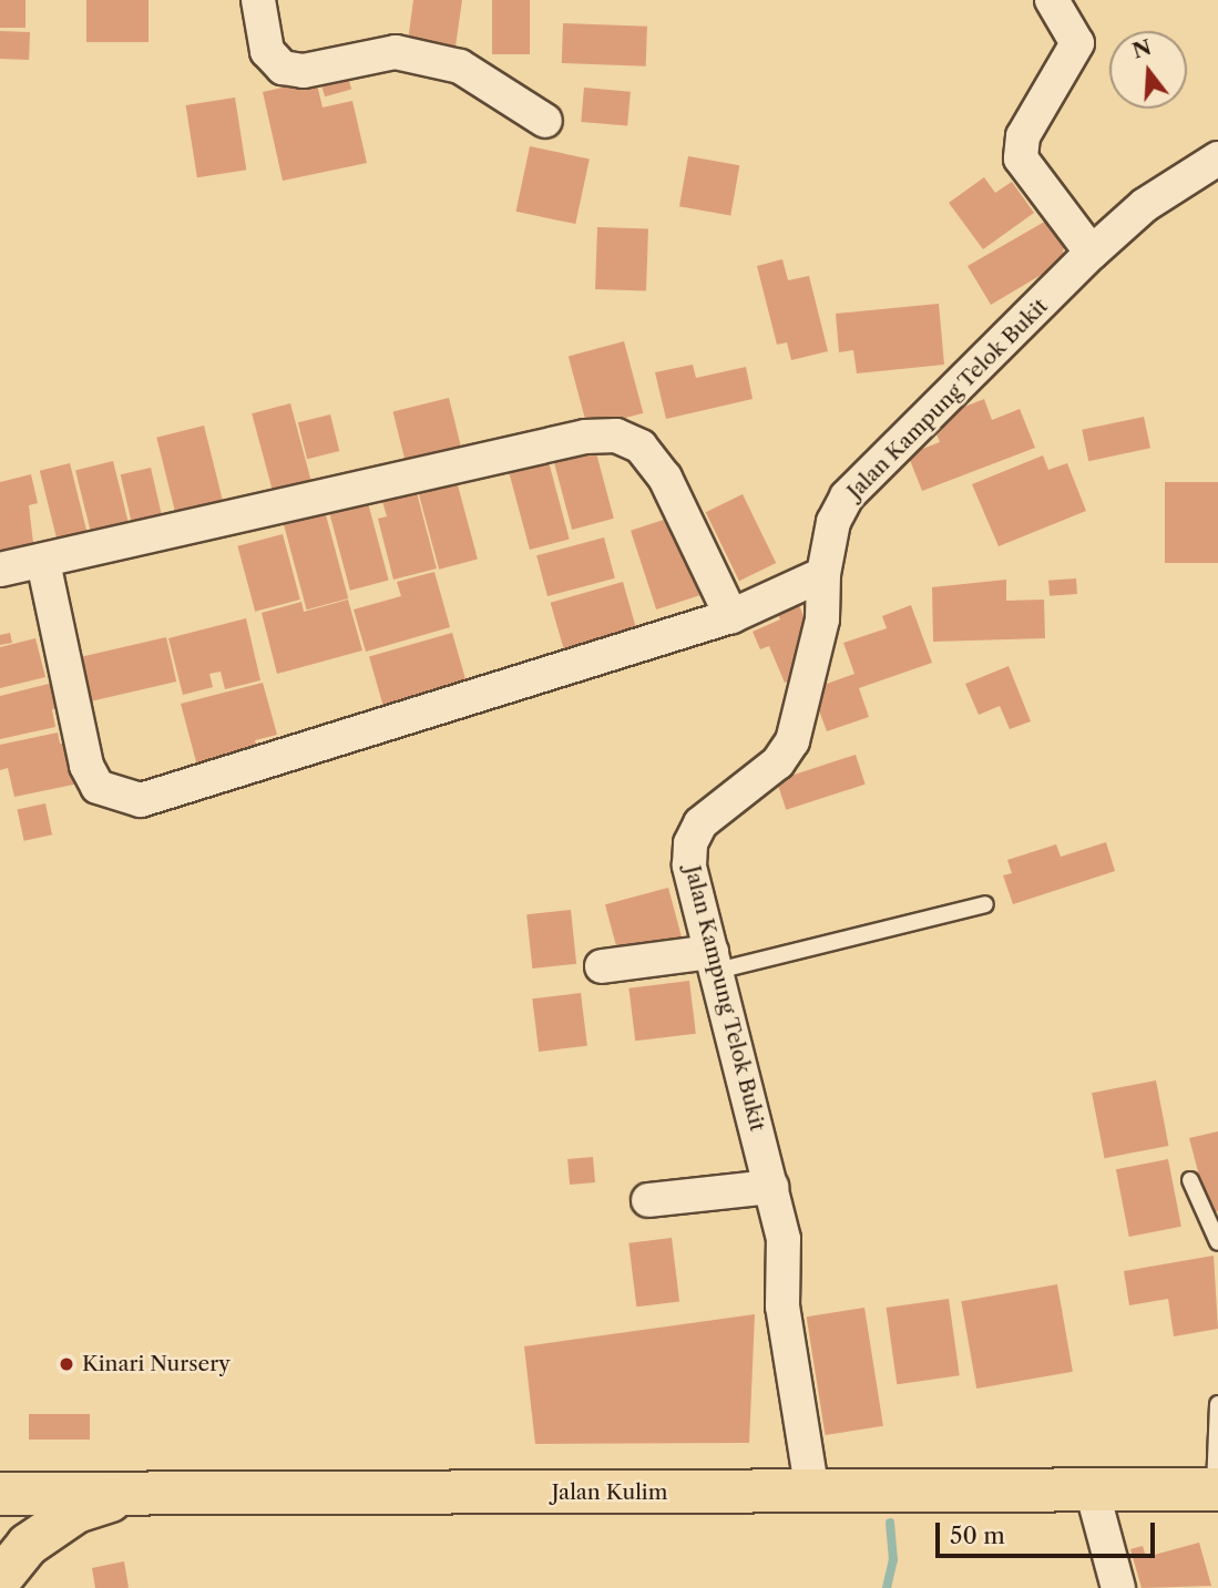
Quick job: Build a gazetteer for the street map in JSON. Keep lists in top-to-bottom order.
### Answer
{
  "streets": {
    "main road": ["Jalan Kulim"],
    "street": ["Jalan Kampung Telok Bukit"]
  },
  "crossings": [
    ["Jalan Kampung Telok Bukit", "Jalan Kulim"]
  ],
  "places": ["Kinari Nursery"],
  "scale_bar": "50 m",
  "north": "top"
}
